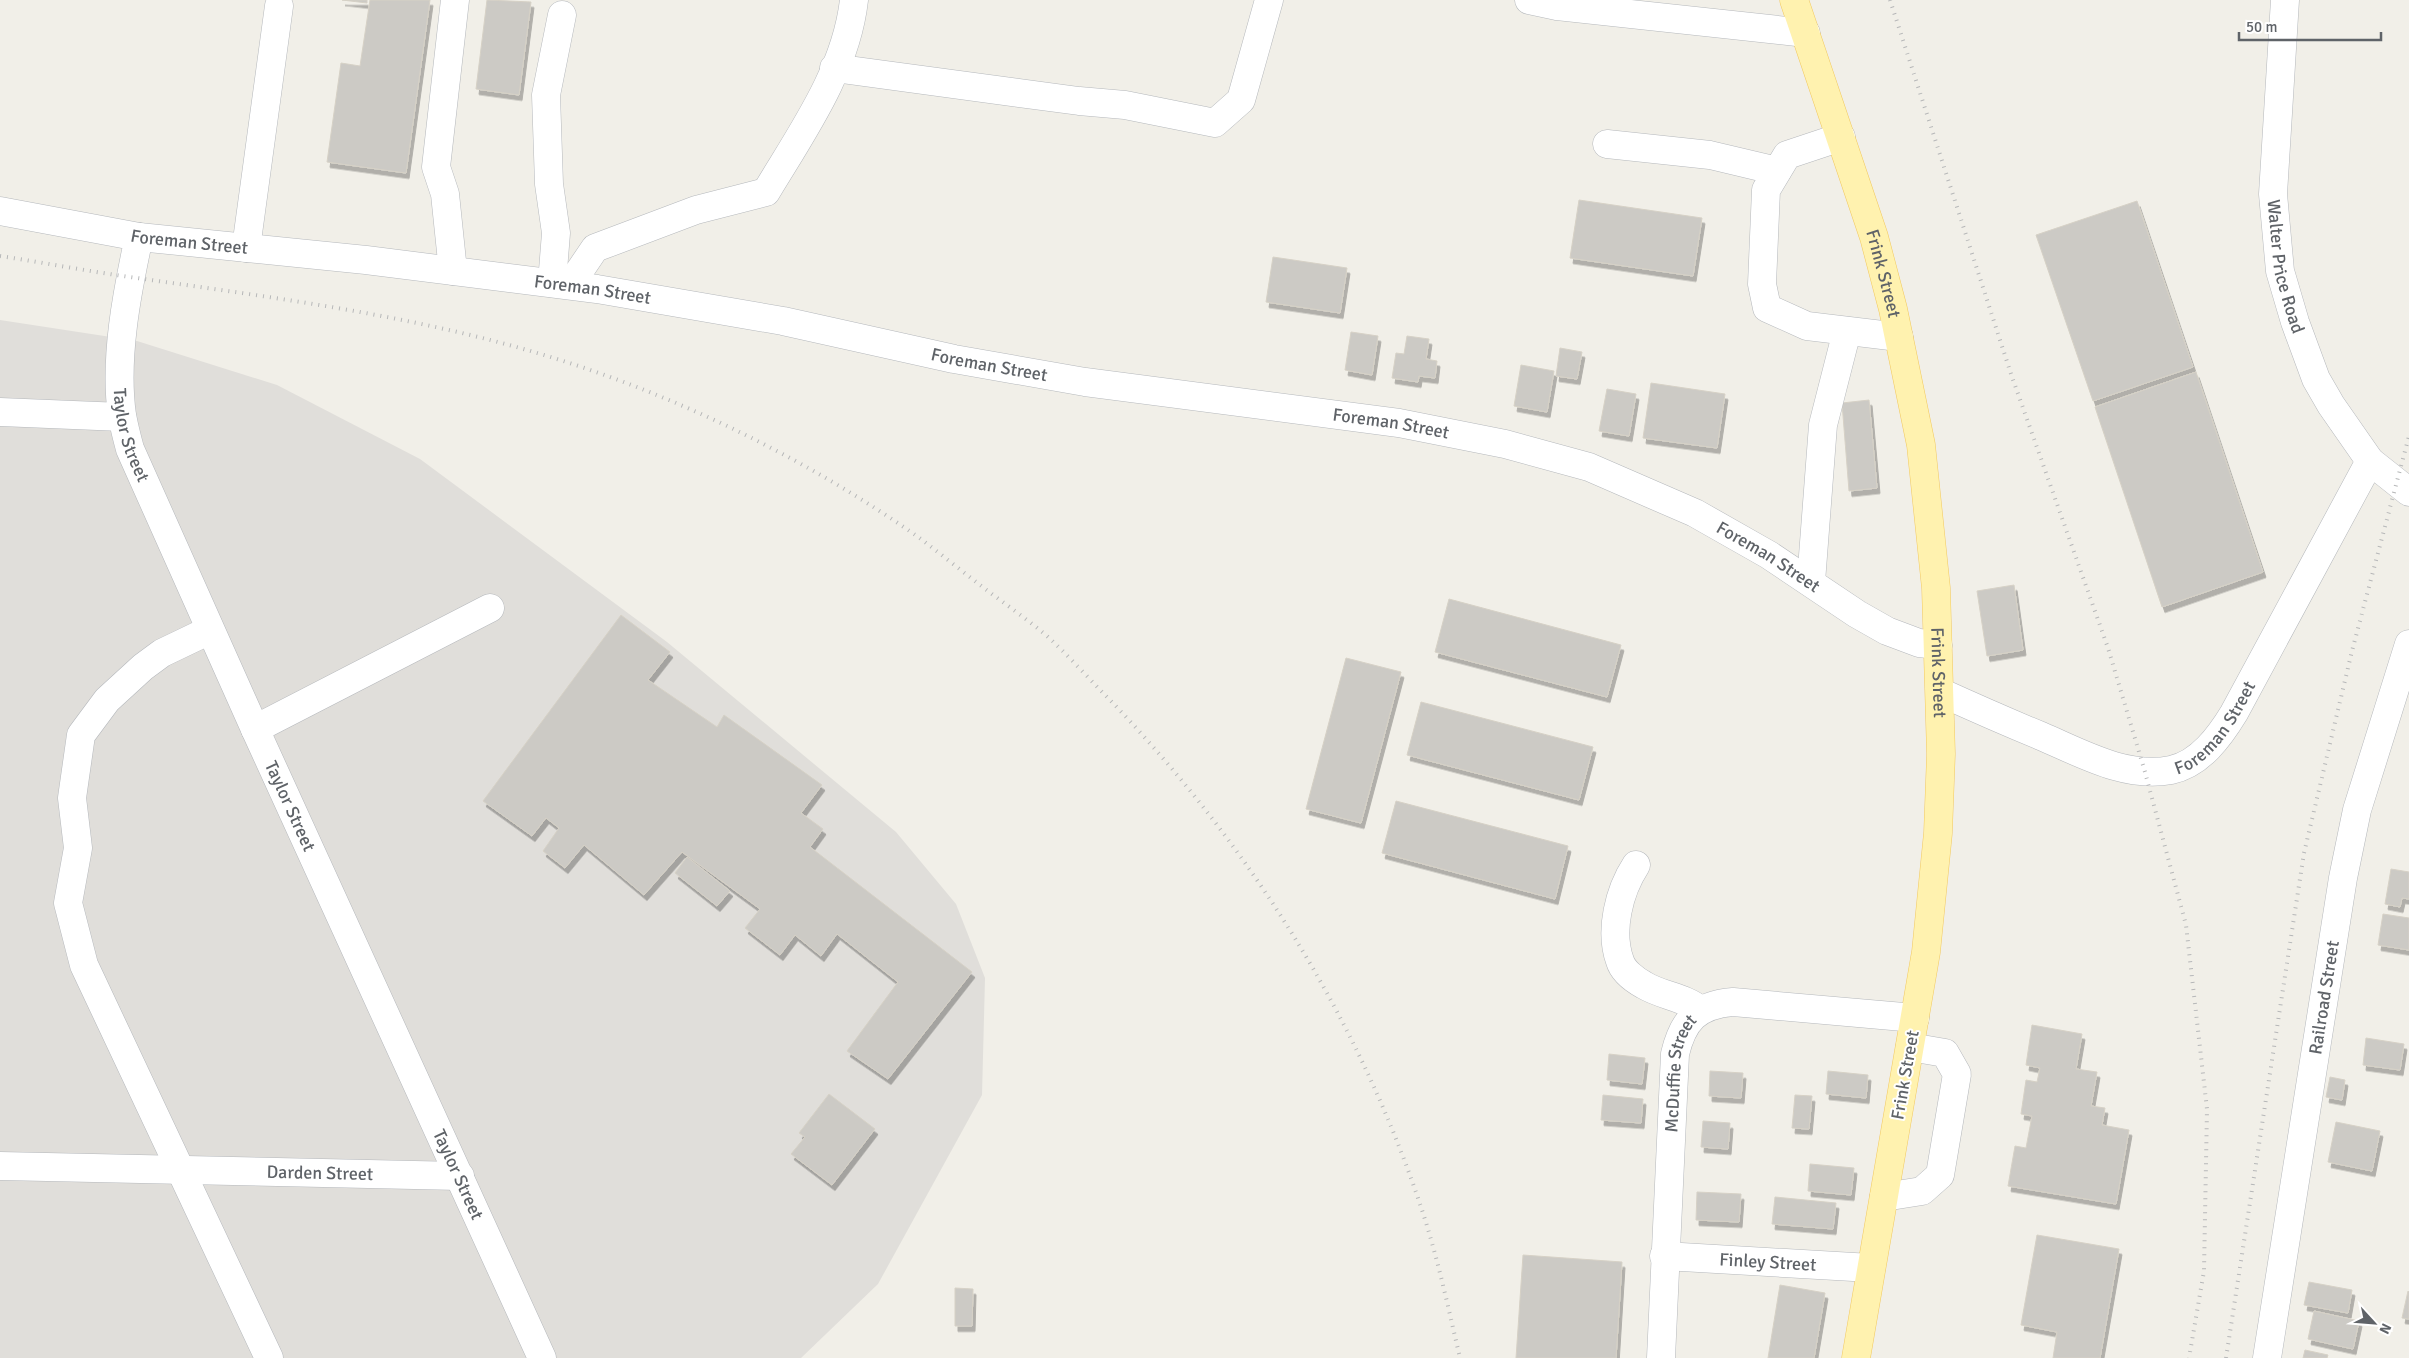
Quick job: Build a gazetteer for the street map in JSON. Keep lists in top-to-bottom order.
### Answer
{
  "streets": {
    "main road": ["Frink Street"],
    "street": [
      "Foreman Street",
      "Walter Price Road",
      "Taylor Street",
      "Railroad Street",
      "McDuffie Street",
      "Darden Street",
      "Finley Street"
    ]
  },
  "crossings": [
    ["Foreman Street", "Walter Price Road"],
    ["Foreman Street", "Frink Street"],
    ["Foreman Street", "Taylor Street"],
    ["Frink Street", "McDuffie Street"],
    ["Frink Street", "Finley Street"],
    ["Taylor Street", "Darden Street"],
    ["McDuffie Street", "Finley Street"]
  ],
  "scale_bar": "50 m",
  "north": "bottom right"
}
